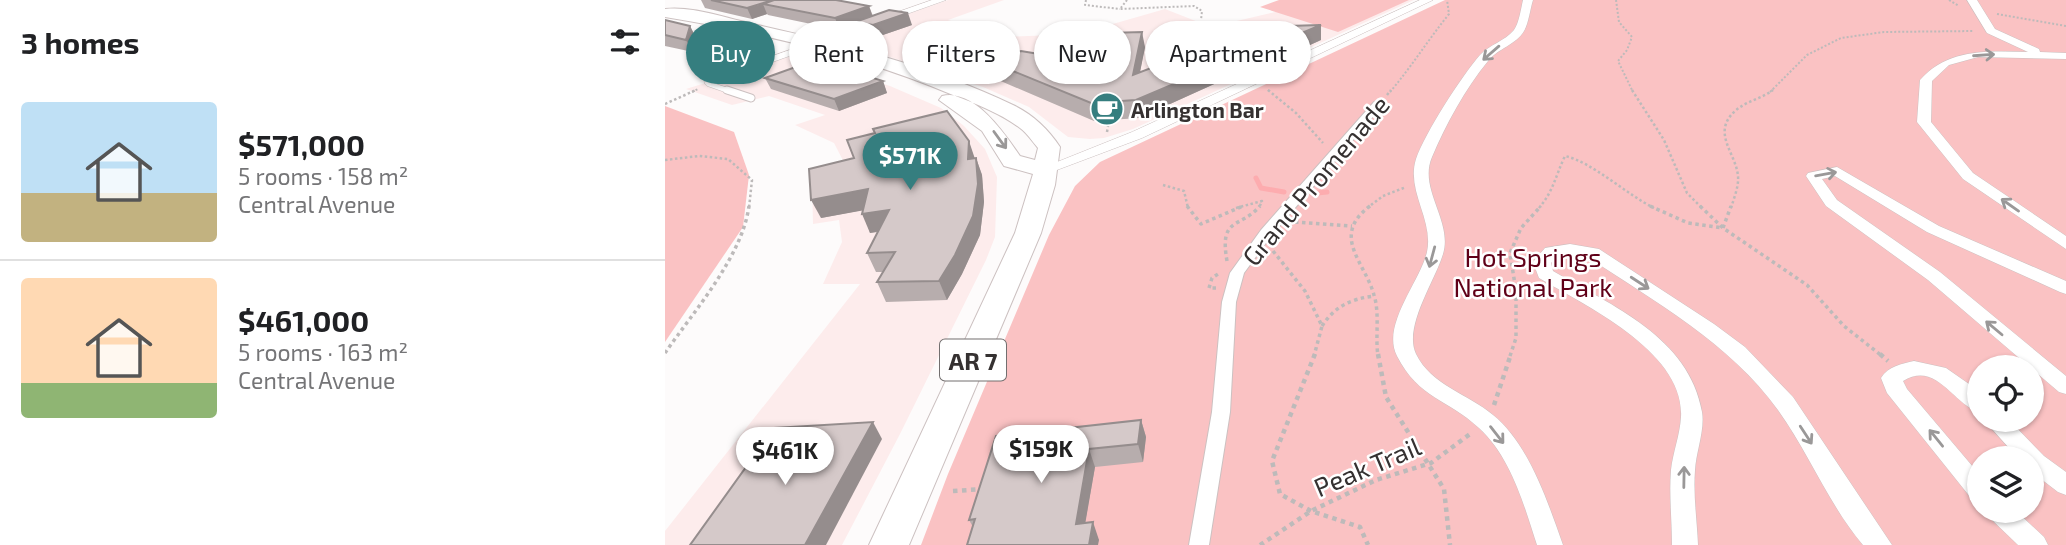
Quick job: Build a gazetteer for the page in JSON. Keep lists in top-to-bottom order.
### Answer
{
  "streets": {
    "main road": ["AR 7"],
    "street": ["Grand Promenade"],
    "path": ["Peak Trail"]
  },
  "parks": ["Hot Springs National Park"],
  "places": {
    "cafe": ["Arlington Bar"]
  },
  "page": {
    "heading": "3 homes",
    "chip": [
      "Buy",
      "Rent",
      "Filters",
      "New",
      "Apartment"
    ],
    "list": [
      {
        "name": "$571,000",
        "note": "5 rooms · 158 m² · Central Avenue"
      },
      {
        "name": "$461,000",
        "note": "5 rooms · 163 m² · Central Avenue"
      }
    ],
    "price": ["$571K", "$159K", "$461K"]
  }
}
